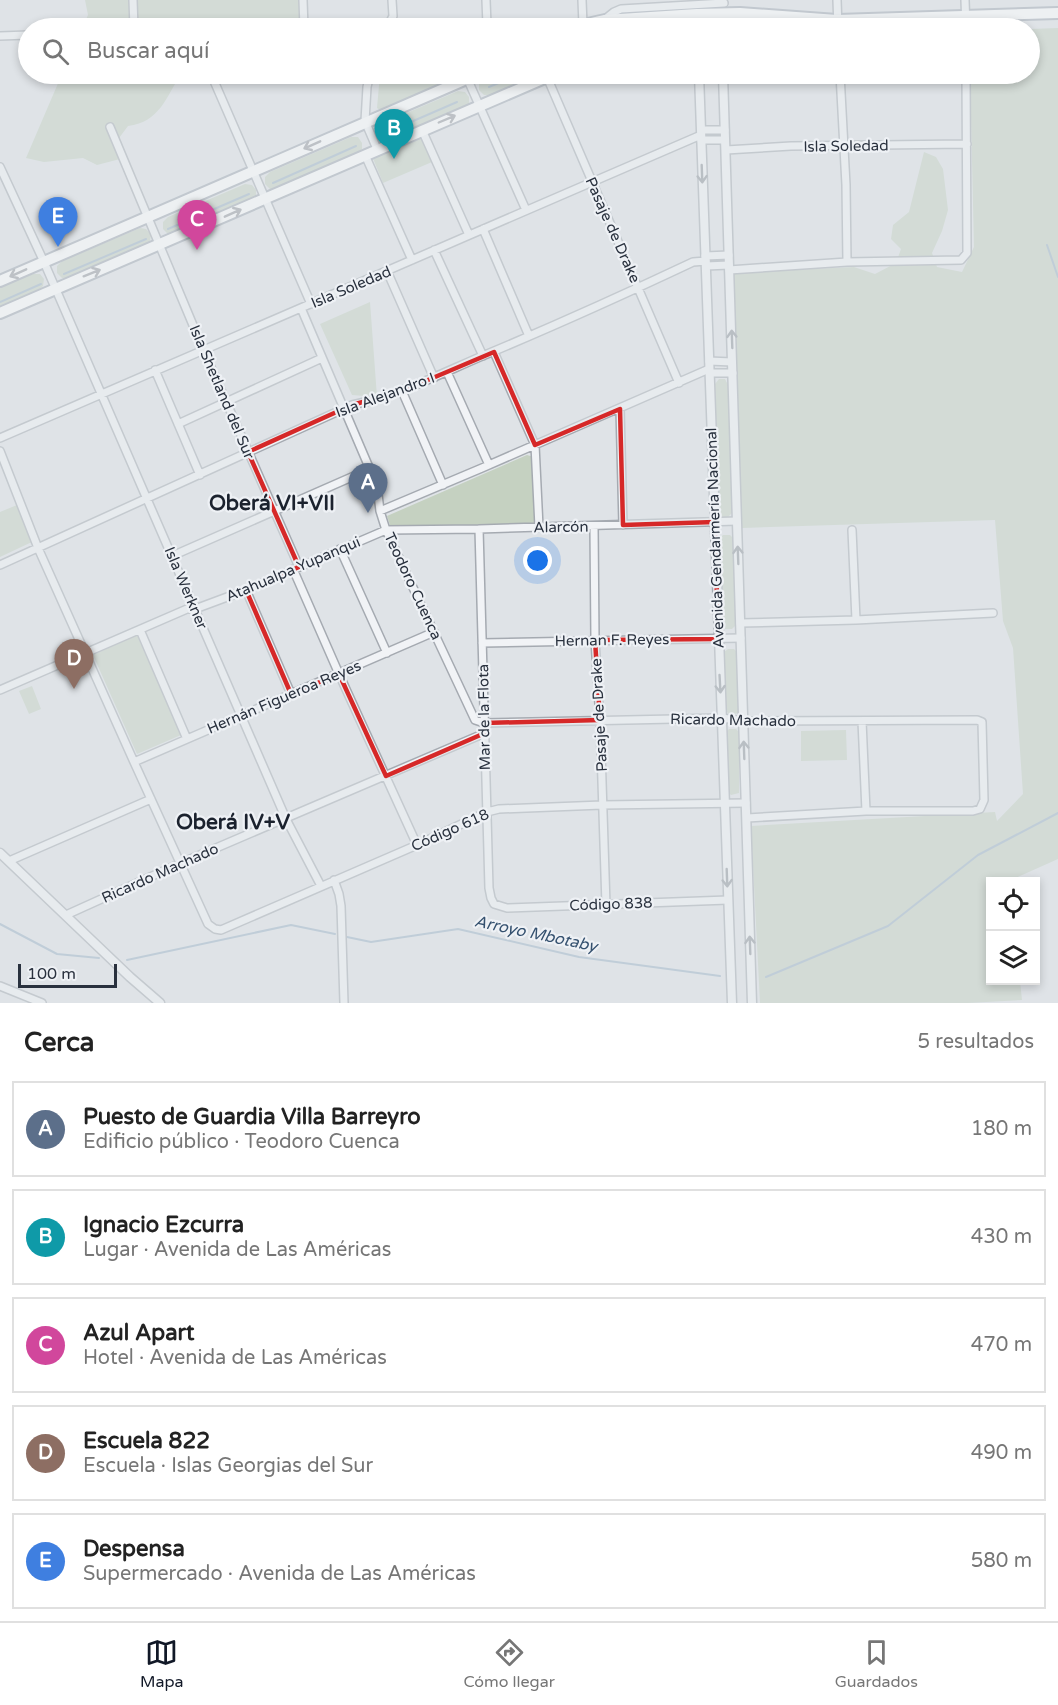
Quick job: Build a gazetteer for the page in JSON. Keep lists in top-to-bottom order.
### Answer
{
  "streets": {
    "street": [
      "Isla Soledad",
      "Pasaje de Drake",
      "Isla Shetland del Sur",
      "Isla Alejandro I",
      "Alarcón",
      "Avenida Gendarmería Nacional",
      "Atahualpa Yupanqui",
      "Teodoro Cuenca",
      "Isla Werkner",
      "Hernan F. Reyes",
      "Hernán Figueroa Reyes",
      "Mar de la Flota",
      "Ricardo Machado",
      "Código 618",
      "Código 838"
    ]
  },
  "crossings": [
    ["Isla Soledad", "Pasaje de Drake"],
    ["Isla Soledad", "Isla Shetland del Sur"],
    ["Isla Soledad", "Avenida Gendarmería Nacional"],
    ["Isla Soledad", "Teodoro Cuenca"],
    ["Isla Soledad", "Isla Werkner"],
    ["Pasaje de Drake", "Isla Alejandro I"],
    ["Pasaje de Drake", "Alarcón"],
    ["Pasaje de Drake", "Hernan F. Reyes"],
    ["Pasaje de Drake", "Ricardo Machado"],
    ["Pasaje de Drake", "Código 618"],
    ["Pasaje de Drake", "Código 838"],
    ["Isla Shetland del Sur", "Isla Alejandro I"],
    ["Isla Shetland del Sur", "Atahualpa Yupanqui"],
    ["Isla Shetland del Sur", "Hernán Figueroa Reyes"],
    ["Isla Shetland del Sur", "Ricardo Machado"],
    ["Isla Shetland del Sur", "Código 618"],
    ["Isla Alejandro I", "Avenida Gendarmería Nacional"],
    ["Isla Alejandro I", "Teodoro Cuenca"],
    ["Isla Alejandro I", "Isla Werkner"],
    ["Alarcón", "Avenida Gendarmería Nacional"],
    ["Alarcón", "Atahualpa Yupanqui"],
    ["Alarcón", "Teodoro Cuenca"],
    ["Alarcón", "Mar de la Flota"],
    ["Avenida Gendarmería Nacional", "Hernan F. Reyes"],
    ["Avenida Gendarmería Nacional", "Ricardo Machado"],
    ["Avenida Gendarmería Nacional", "Código 618"],
    ["Avenida Gendarmería Nacional", "Código 838"],
    ["Atahualpa Yupanqui", "Teodoro Cuenca"],
    ["Atahualpa Yupanqui", "Isla Werkner"],
    ["Teodoro Cuenca", "Hernán Figueroa Reyes"],
    ["Teodoro Cuenca", "Mar de la Flota"],
    ["Teodoro Cuenca", "Ricardo Machado"],
    ["Isla Werkner", "Hernán Figueroa Reyes"],
    ["Isla Werkner", "Ricardo Machado"],
    ["Isla Werkner", "Código 618"],
    ["Hernan F. Reyes", "Mar de la Flota"],
    ["Mar de la Flota", "Ricardo Machado"],
    ["Mar de la Flota", "Código 618"],
    ["Mar de la Flota", "Código 838"],
    ["Ricardo Machado", "Código 618"]
  ],
  "districts": ["Oberá VI+VII", "Oberá IV+V"],
  "water": ["Arroyo Mbotaby"],
  "scale_bar": "100 m",
  "page": {
    "search": "Buscar aquí",
    "pins": [
      "B",
      "E",
      "C",
      "A",
      "D"
    ],
    "scale": "100 m",
    "heading": ["Cerca", "5 resultados"],
    "list": [
      {
        "mark": "A",
        "name": "Puesto de Guardia Villa Barreyro",
        "note": "Edificio público · Teodoro Cuenca",
        "value": "180 m"
      },
      {
        "mark": "B",
        "name": "Ignacio Ezcurra",
        "note": "Lugar · Avenida de Las Américas",
        "value": "430 m"
      },
      {
        "mark": "C",
        "name": "Azul Apart",
        "note": "Hotel · Avenida de Las Américas",
        "value": "470 m"
      },
      {
        "mark": "D",
        "name": "Escuela 822",
        "note": "Escuela · Islas Georgias del Sur",
        "value": "490 m"
      },
      {
        "mark": "E",
        "name": "Despensa",
        "note": "Supermercado · Avenida de Las Américas",
        "value": "580 m"
      }
    ],
    "nav": ["Mapa", "Cómo llegar", "Guardados"]
  }
}
